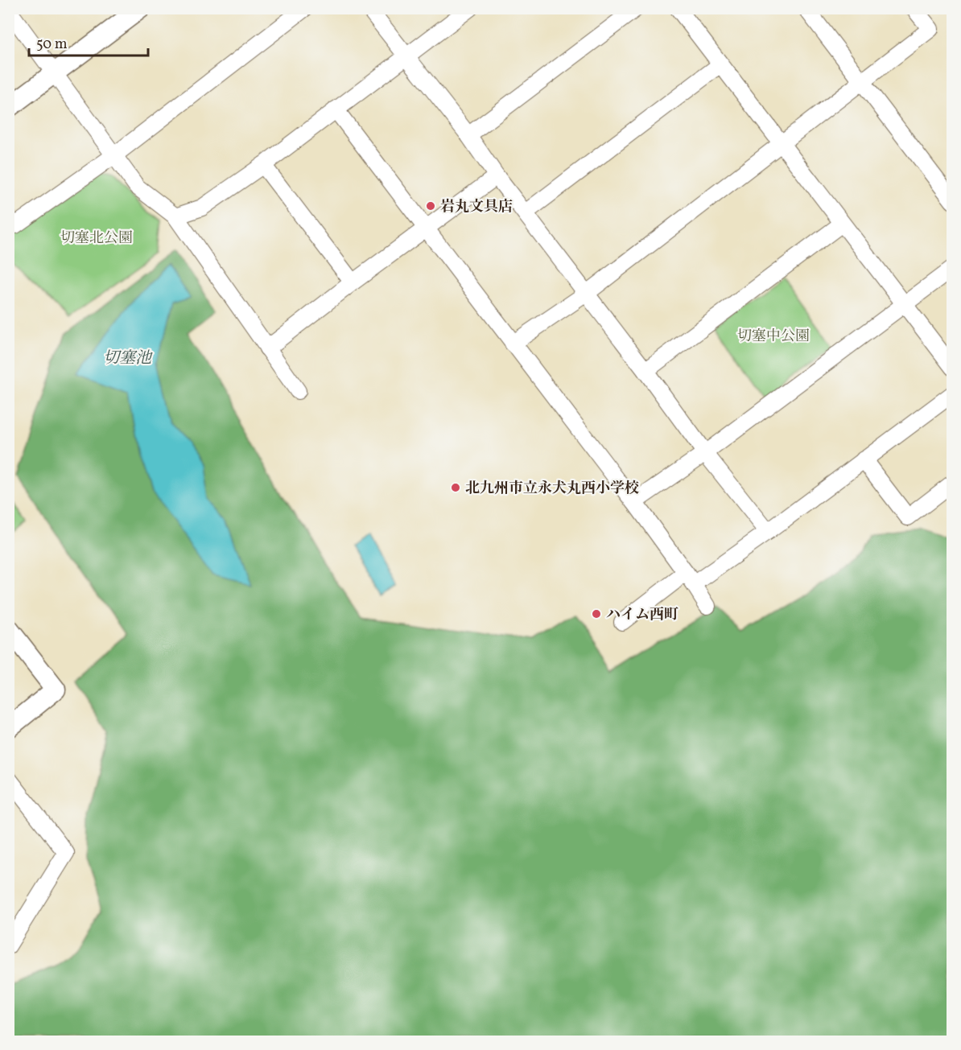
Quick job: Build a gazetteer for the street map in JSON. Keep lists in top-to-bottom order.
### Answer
{
  "water": ["切塞池"],
  "parks": ["切塞北公園", "切塞中公園"],
  "places": ["岩丸文具店", "北九州市立永犬丸西小学校", "ハイム西町"],
  "scale_bar": "50 m"
}
